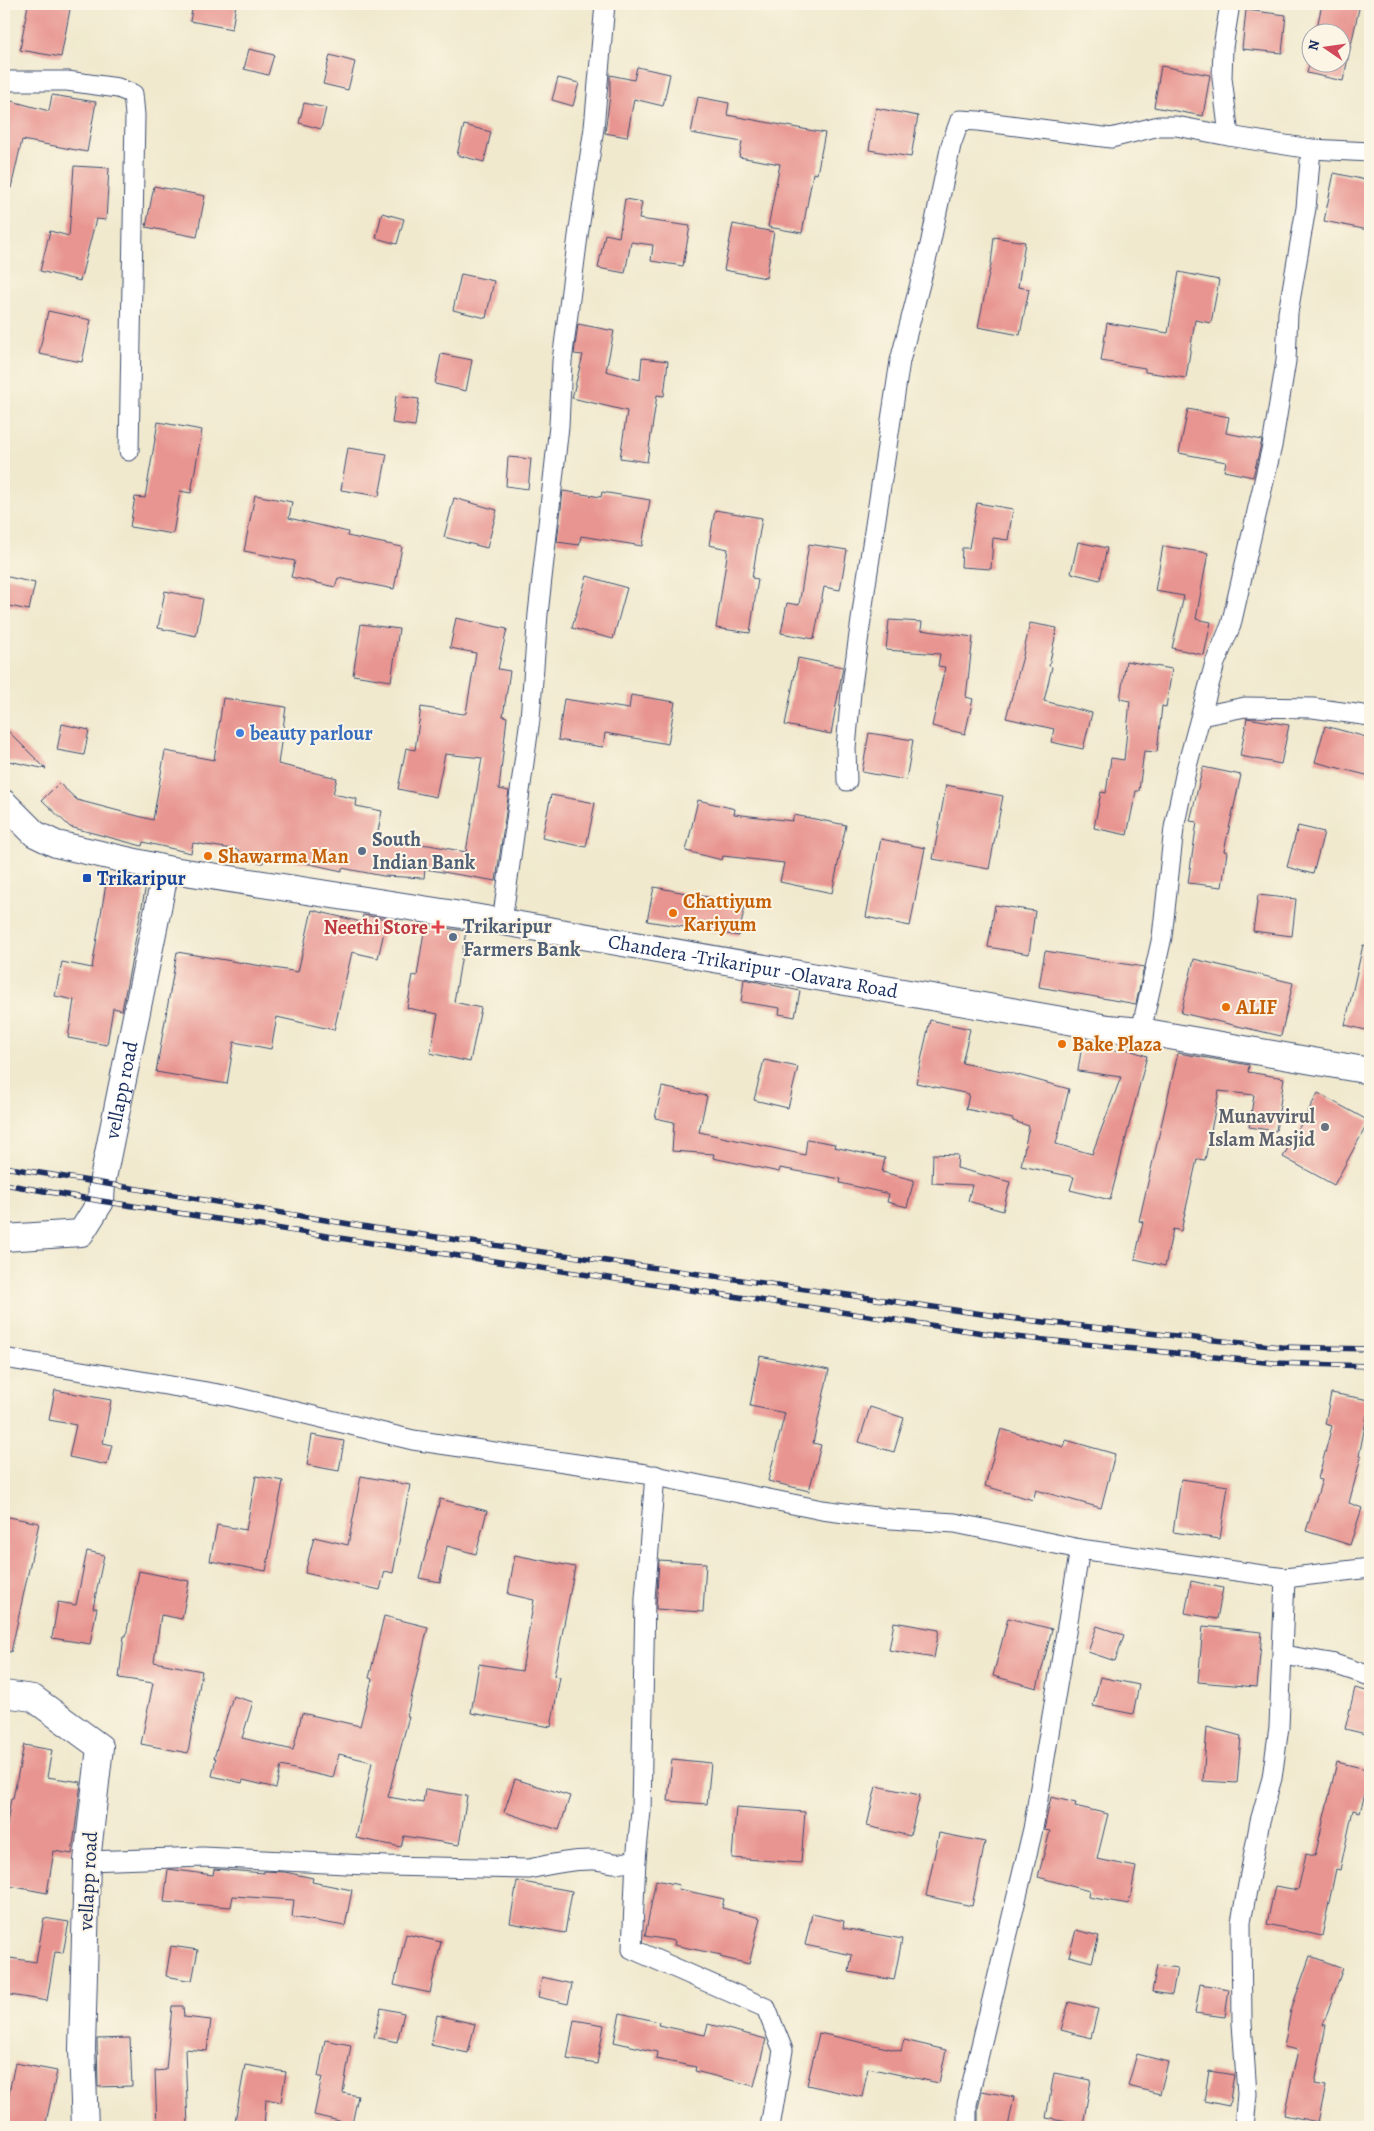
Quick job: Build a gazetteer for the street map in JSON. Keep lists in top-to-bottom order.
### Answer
{
  "streets": {
    "main road": ["Chandera -Trikaripur -Olavara Road", "vellapp road"]
  },
  "crossings": [
    ["Chandera -Trikaripur -Olavara Road", "vellapp road"]
  ],
  "places": {
    "other": [
      "beauty parlour",
      "South Indian Bank",
      "Shawarma Man",
      "Chattiyum Kariyum",
      "Trikaripur Farmers Bank",
      "ALIF",
      "Bake Plaza",
      "Munavvirul Islam Masjid"
    ],
    "transit": ["Trikaripur"],
    "health": ["Neethi Store"]
  },
  "north": "left"
}
